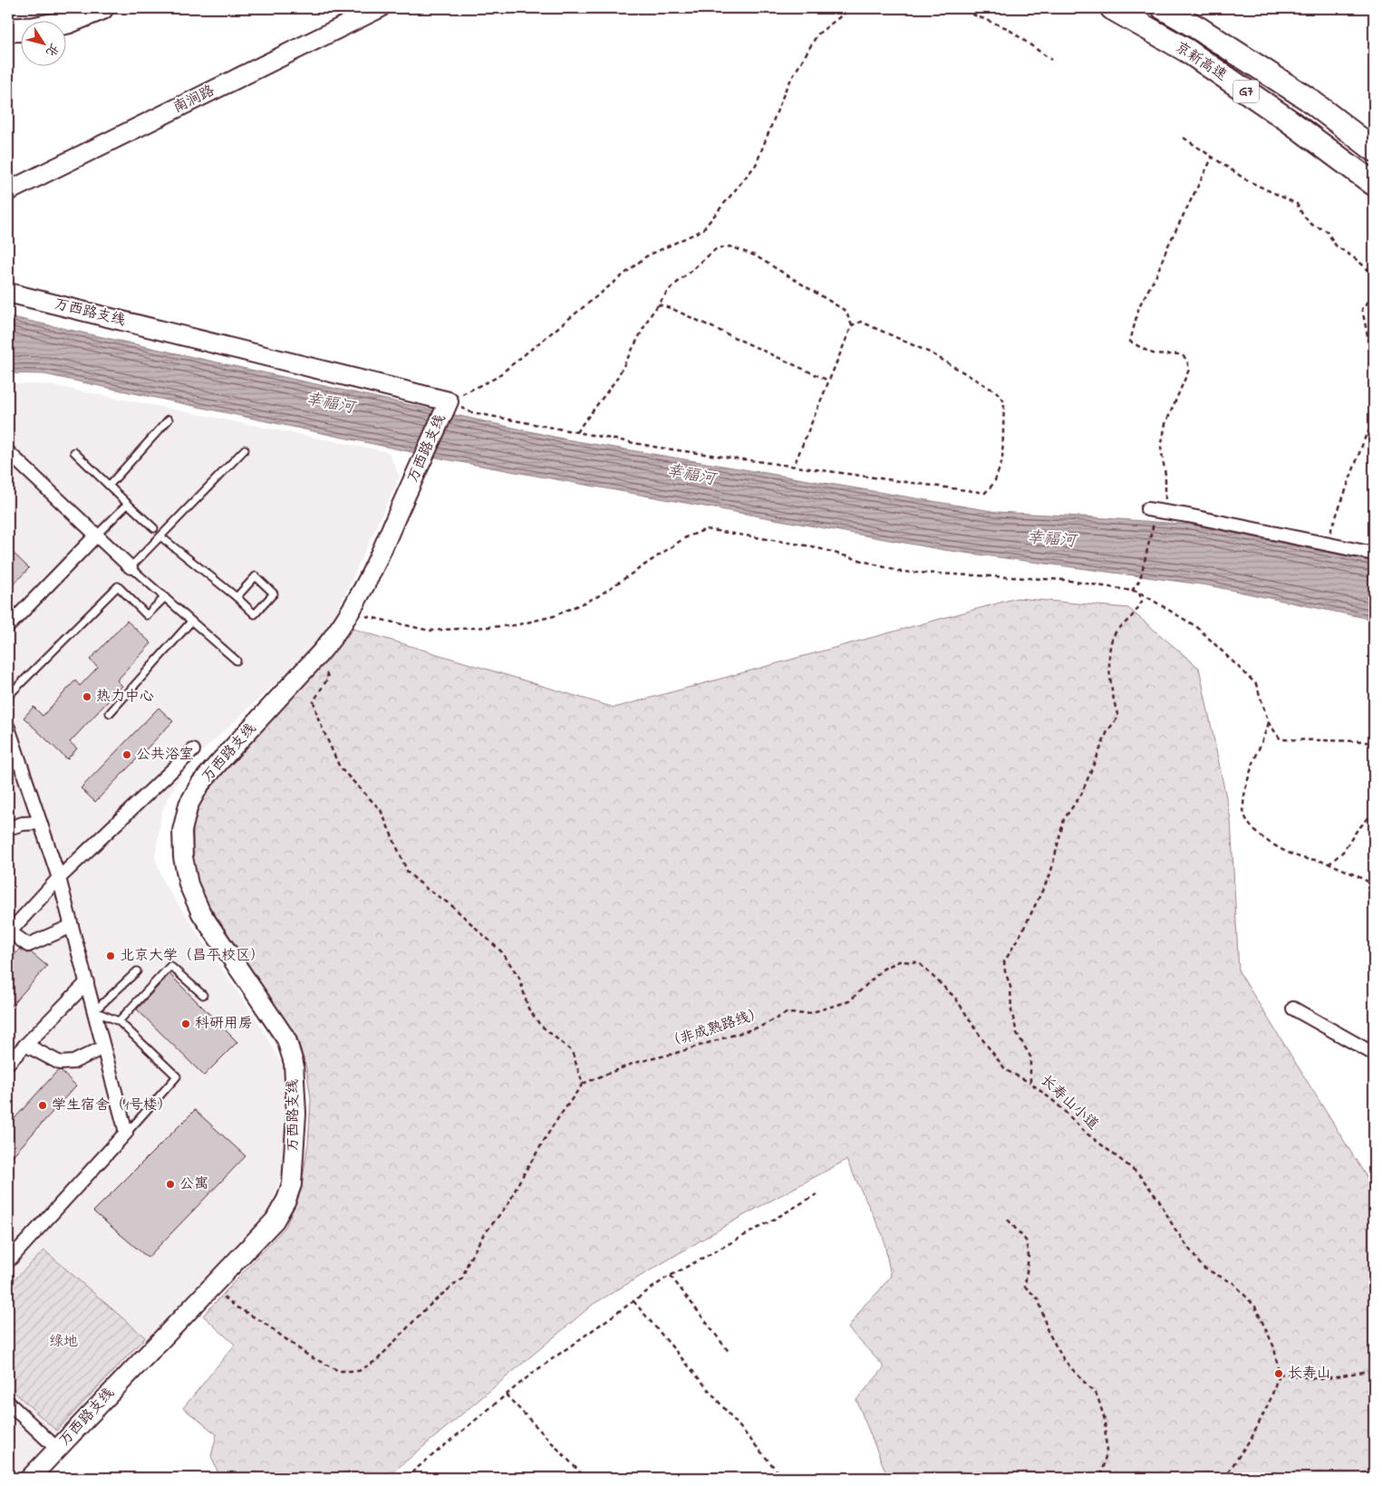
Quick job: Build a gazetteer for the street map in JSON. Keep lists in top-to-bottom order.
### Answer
{
  "streets": {
    "highway": ["京新高速", "G7"],
    "street": ["南涧路", "万西路支线"],
    "path": ["（非成熟路线）", "长寿山小道"]
  },
  "crossings": [
    ["（非成熟路线）", "长寿山小道"]
  ],
  "water": ["幸福河"],
  "parks": ["绿地"],
  "places": [
    "热力中心",
    "公共浴室",
    "北京大学（昌平校区）",
    "科研用房",
    "学生宿舍（1号楼）",
    "公寓",
    "长寿山"
  ],
  "north": "bottom right"
}
